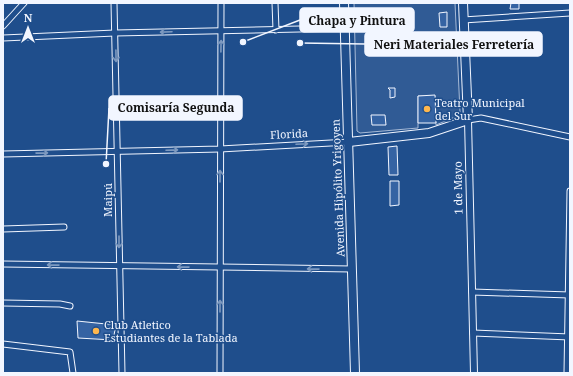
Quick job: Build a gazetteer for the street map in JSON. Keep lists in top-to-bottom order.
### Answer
{
  "streets": {
    "main road": ["Florida", "Avenida Hipólito Yrigoyen", "1 de Mayo"],
    "street": ["Maipú"]
  },
  "crossings": [
    ["Florida", "Avenida Hipólito Yrigoyen"],
    ["Florida", "1 de Mayo"],
    ["Florida", "Maipú"]
  ],
  "one_way": ["Florida", "Maipú"],
  "places": [
    "Chapa y Pintura",
    "Neri Materiales Ferretería",
    "Teatro Municipal del Sur",
    "Comisaría Segunda",
    "Club Atletico Estudiantes de la Tablada"
  ],
  "north": "top"
}
